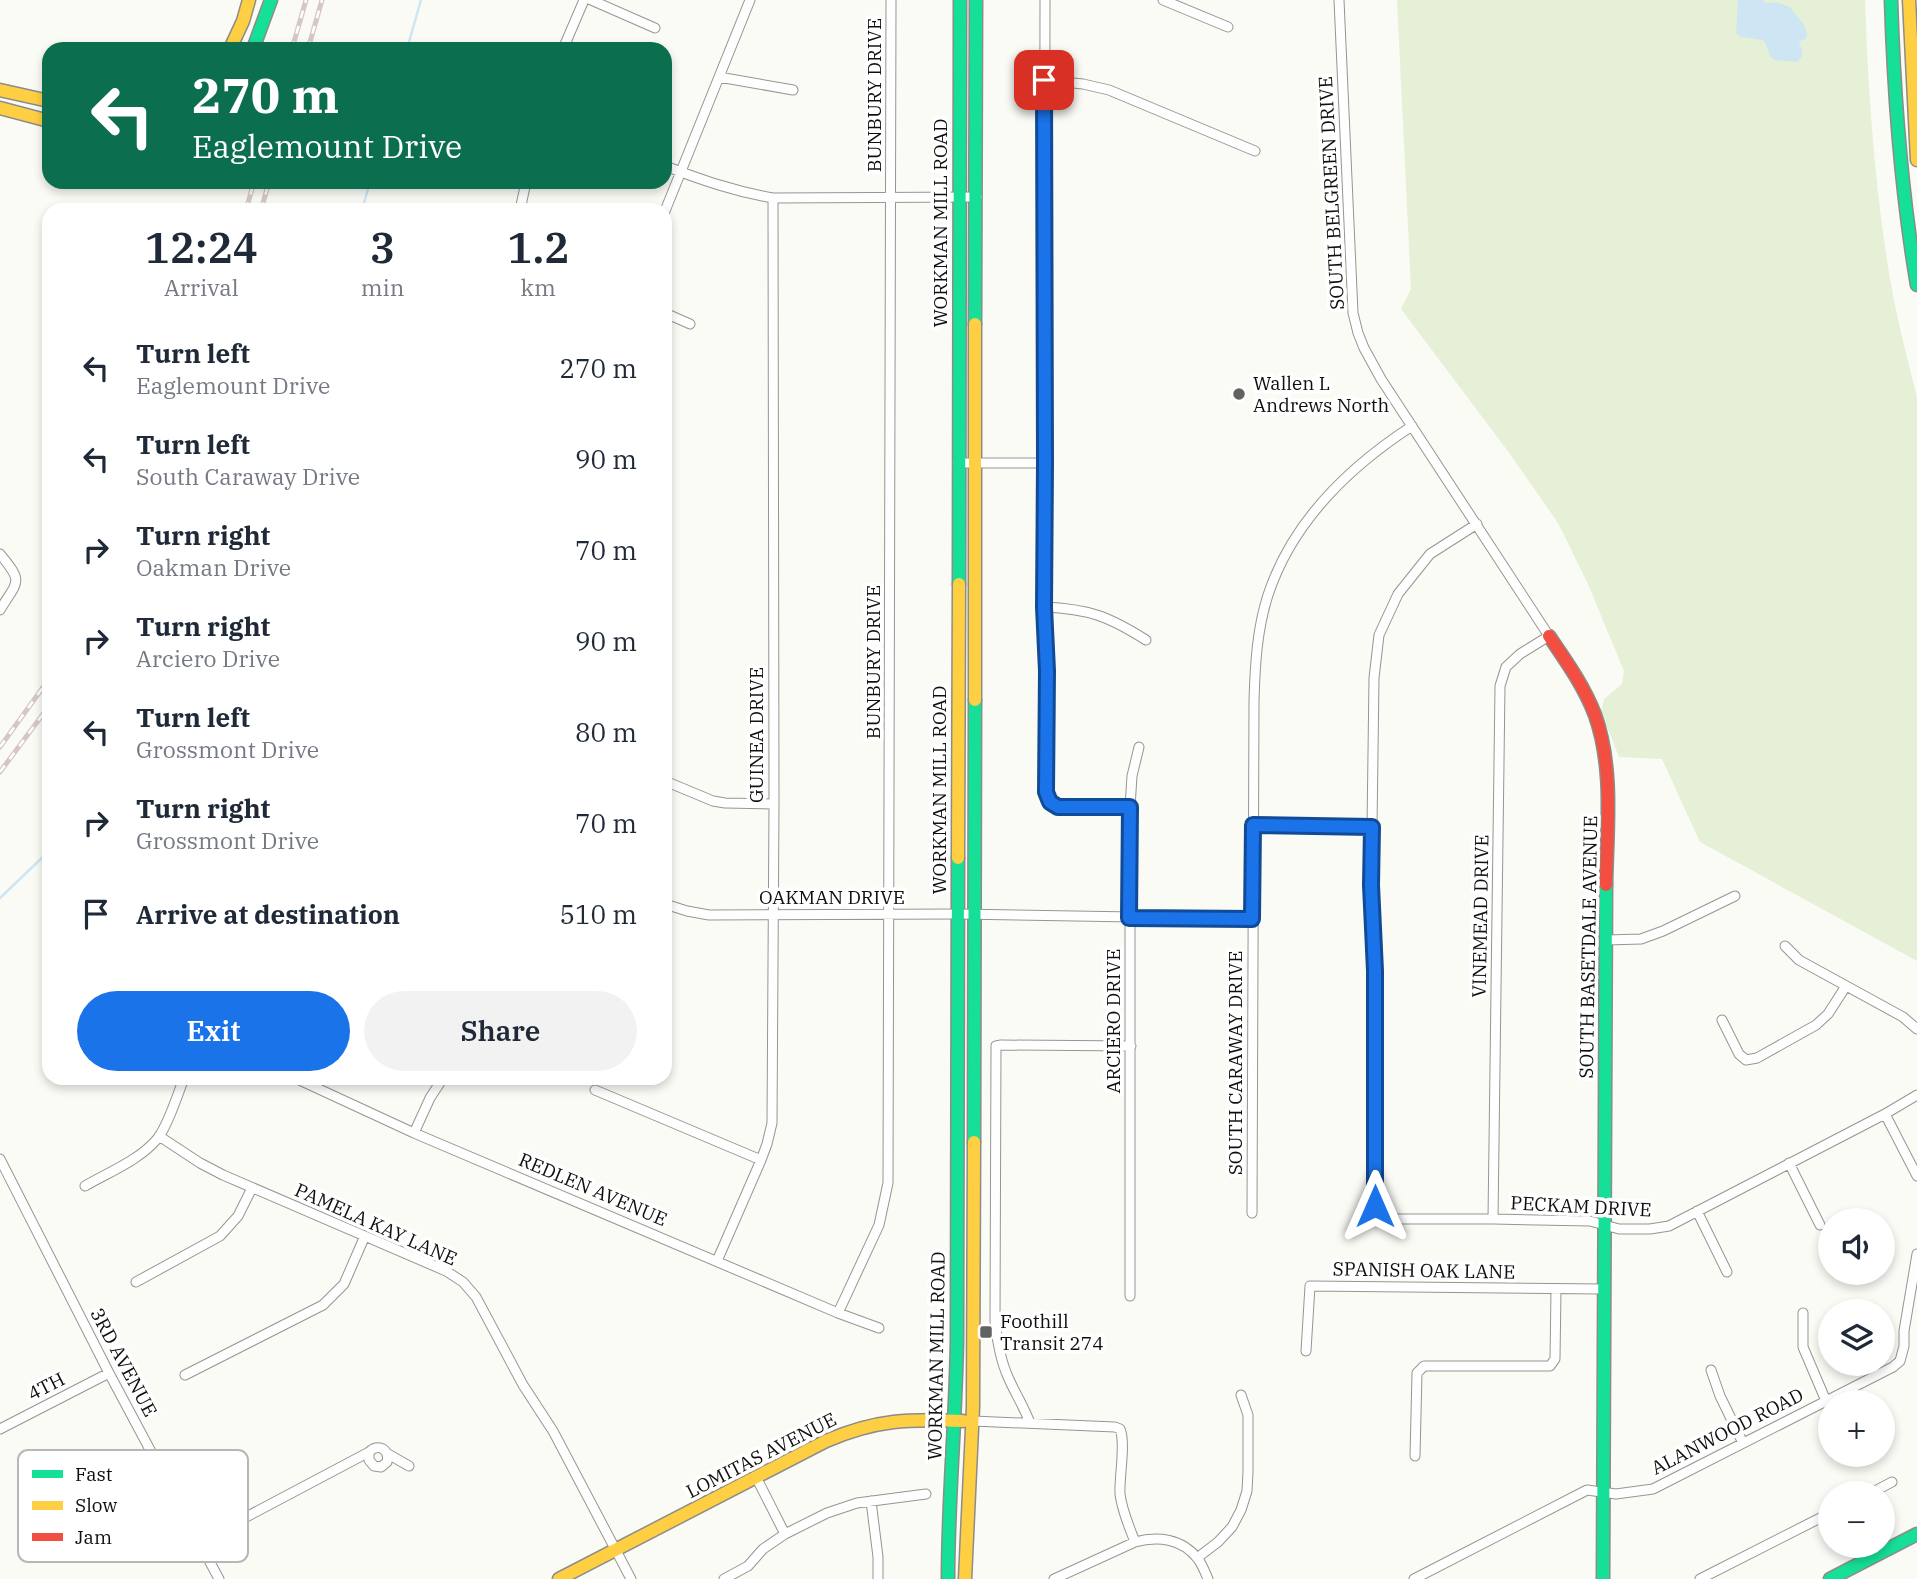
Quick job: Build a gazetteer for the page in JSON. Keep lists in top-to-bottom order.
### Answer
{
  "streets": {
    "main road": ["WORKMAN MILL ROAD", "SOUTH BASETDALE AVENUE", "LOMITAS AVENUE"],
    "street": [
      "BUNBURY DRIVE",
      "SOUTH BELGREEN DRIVE",
      "GUINEA DRIVE",
      "OAKMAN DRIVE",
      "VINEMEAD DRIVE",
      "ARCIERO DRIVE",
      "SOUTH CARAWAY DRIVE",
      "REDLEN AVENUE",
      "PECKAM DRIVE",
      "PAMELA KAY LANE",
      "SPANISH OAK LANE",
      "3RD AVENUE",
      "4TH",
      "ALANWOOD ROAD"
    ]
  },
  "crossings": [
    ["BUNBURY DRIVE", "OAKMAN DRIVE"],
    ["BUNBURY DRIVE", "REDLEN AVENUE"],
    ["SOUTH BELGREEN DRIVE", "SOUTH BASETDALE AVENUE"],
    ["WORKMAN MILL ROAD", "OAKMAN DRIVE"],
    ["WORKMAN MILL ROAD", "LOMITAS AVENUE"],
    ["GUINEA DRIVE", "OAKMAN DRIVE"],
    ["GUINEA DRIVE", "REDLEN AVENUE"],
    ["OAKMAN DRIVE", "ARCIERO DRIVE"],
    ["OAKMAN DRIVE", "SOUTH CARAWAY DRIVE"],
    ["VINEMEAD DRIVE", "SOUTH BASETDALE AVENUE"],
    ["VINEMEAD DRIVE", "PECKAM DRIVE"],
    ["SOUTH BASETDALE AVENUE", "SOUTH CARAWAY DRIVE"],
    ["SOUTH BASETDALE AVENUE", "PECKAM DRIVE"],
    ["SOUTH BASETDALE AVENUE", "SPANISH OAK LANE"],
    ["SOUTH BASETDALE AVENUE", "ALANWOOD ROAD"],
    ["PAMELA KAY LANE", "LOMITAS AVENUE"],
    ["3RD AVENUE", "4TH"]
  ],
  "places": {
    "other": ["Wallen L Andrews North"],
    "transit": ["Foothill Transit 274"]
  },
  "legend": ["Fast", "Slow", "Jam"],
  "page": {
    "turn": ["270 m", "Eaglemount Drive"],
    "eta": [
      "12:24",
      "Arrival",
      "3",
      "min",
      "1.2",
      "km"
    ],
    "list": [
      {
        "name": "Turn left",
        "note": "Eaglemount Drive",
        "value": "270 m"
      },
      {
        "name": "Turn left",
        "note": "South Caraway Drive",
        "value": "90 m"
      },
      {
        "name": "Turn right",
        "note": "Oakman Drive",
        "value": "70 m"
      },
      {
        "name": "Turn right",
        "note": "Arciero Drive",
        "value": "90 m"
      },
      {
        "name": "Turn left",
        "note": "Grossmont Drive",
        "value": "80 m"
      },
      {
        "name": "Turn right",
        "note": "Grossmont Drive",
        "value": "70 m"
      },
      {
        "name": "Arrive at destination",
        "value": "510 m"
      }
    ],
    "buttons": ["Exit", "Share"],
    "map_buttons": ["+", "−"]
  }
}
